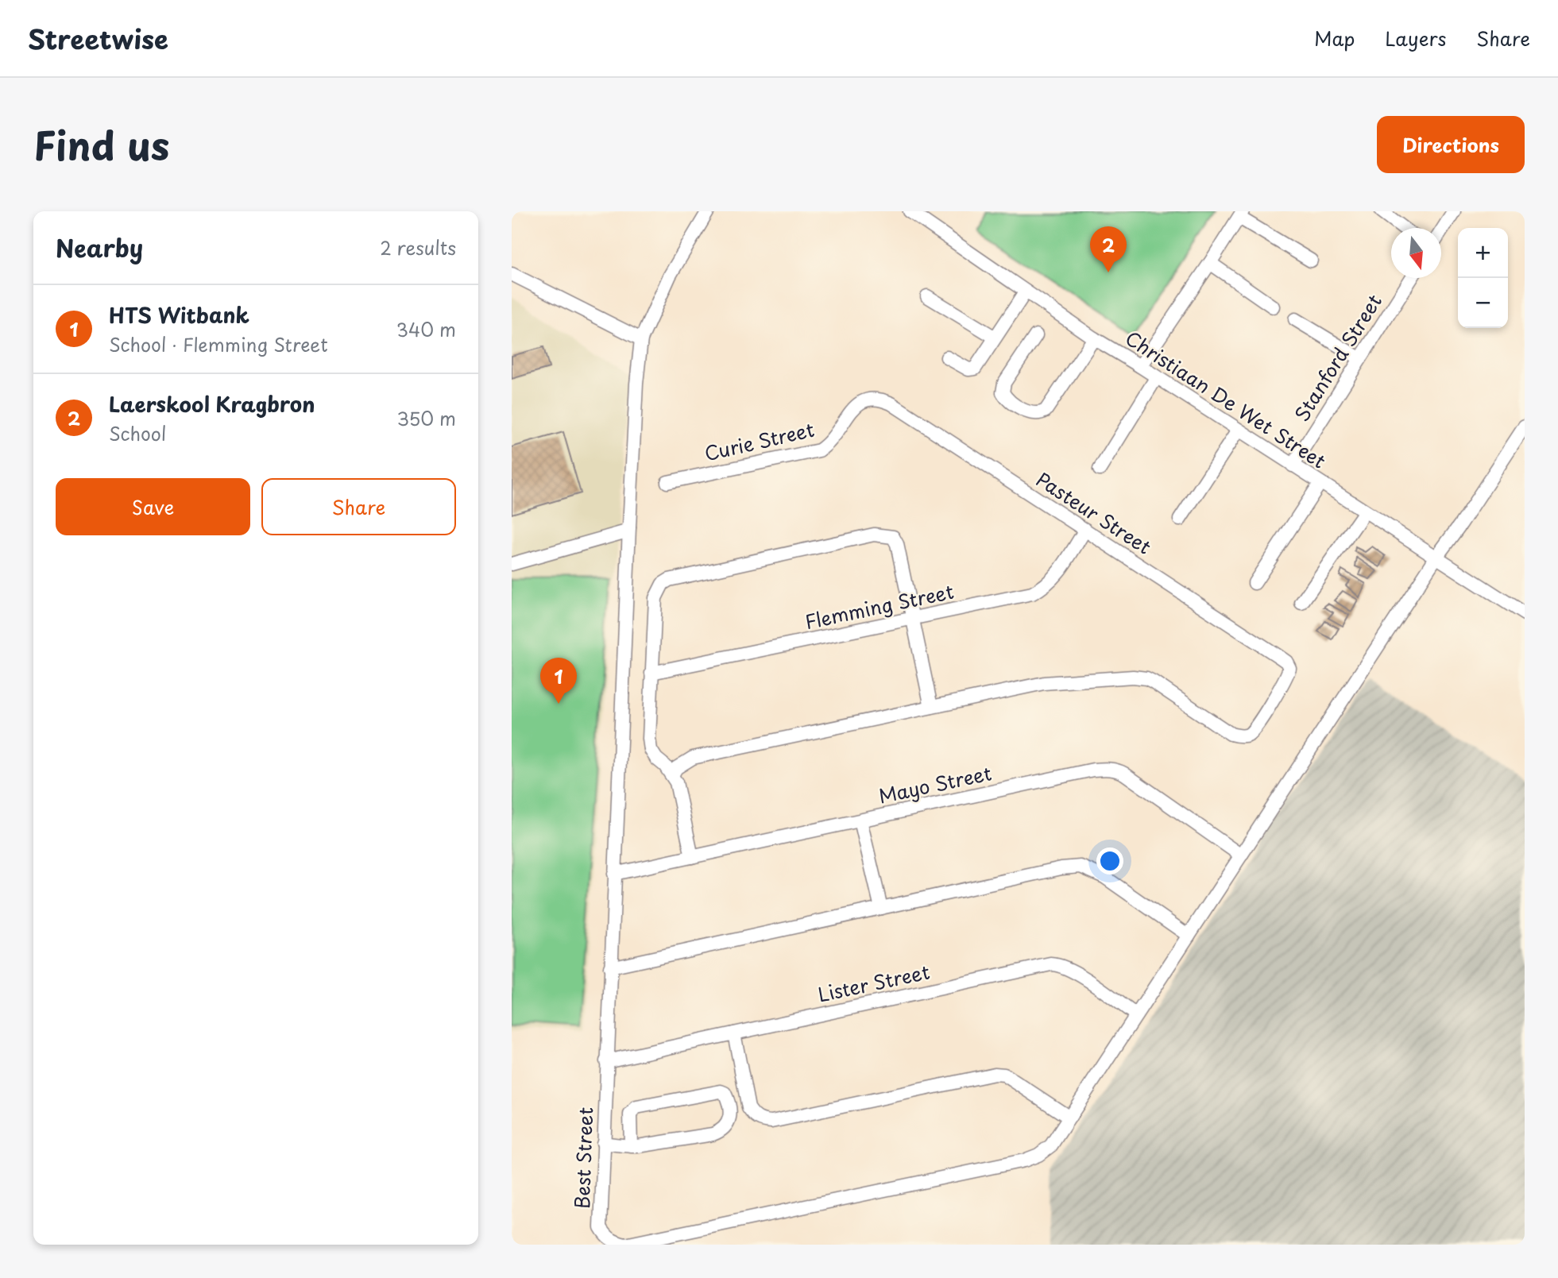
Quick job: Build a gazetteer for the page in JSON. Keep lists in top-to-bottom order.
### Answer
{
  "streets": {
    "street": [
      "Stanford Street",
      "Christiaan De Wet Street",
      "Curie Street",
      "Pasteur Street",
      "Flemming Street",
      "Mayo Street",
      "Lister Street",
      "Best Street"
    ]
  },
  "crossings": [
    ["Stanford Street", "Christiaan De Wet Street"],
    ["Curie Street", "Pasteur Street"],
    ["Pasteur Street", "Flemming Street"],
    ["Mayo Street", "Best Street"],
    ["Lister Street", "Best Street"]
  ],
  "north": "bottom",
  "page": {
    "header": "Streetwise",
    "nav": ["Map", "Layers", "Share"],
    "title": "Find us",
    "buttons": [
      "Directions",
      ["Save", "Share"]
    ],
    "heading": ["Nearby", "2 results"],
    "pins": ["2", "1"],
    "map_buttons": ["+", "−"],
    "list": [
      {
        "mark": "1",
        "name": "HTS Witbank",
        "note": "School · Flemming Street",
        "value": "340 m"
      },
      {
        "mark": "2",
        "name": "Laerskool Kragbron",
        "note": "School",
        "value": "350 m"
      }
    ]
  }
}
